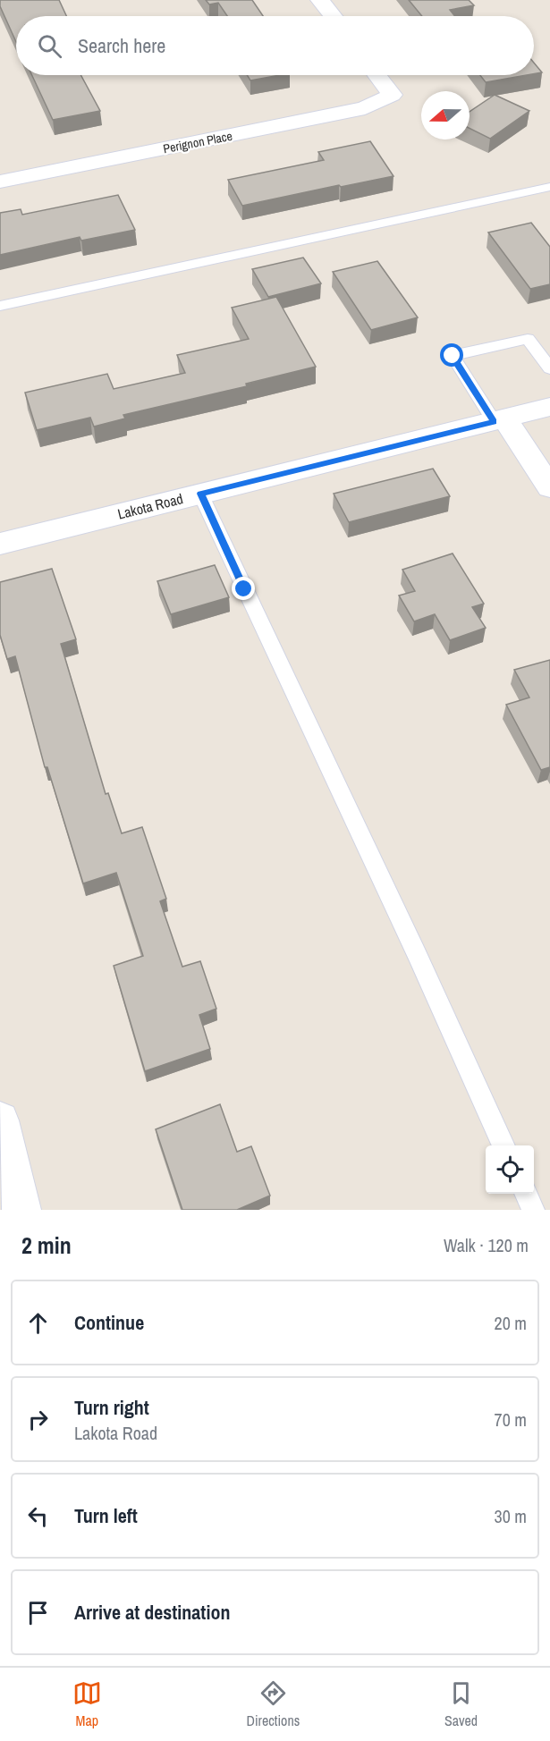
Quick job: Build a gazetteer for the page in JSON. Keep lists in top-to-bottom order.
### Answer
{
  "streets": {
    "street": ["Perignon Place", "Lakota Road"]
  },
  "north": "left",
  "page": {
    "search": "Search here",
    "heading": ["2 min", "Walk · 120 m"],
    "list": [
      ["Continue", "20 m"],
      ["Turn right", "Lakota Road", "70 m"],
      ["Turn left", "30 m"],
      "Arrive at destination"
    ],
    "nav": ["Map", "Directions", "Saved"]
  }
}
